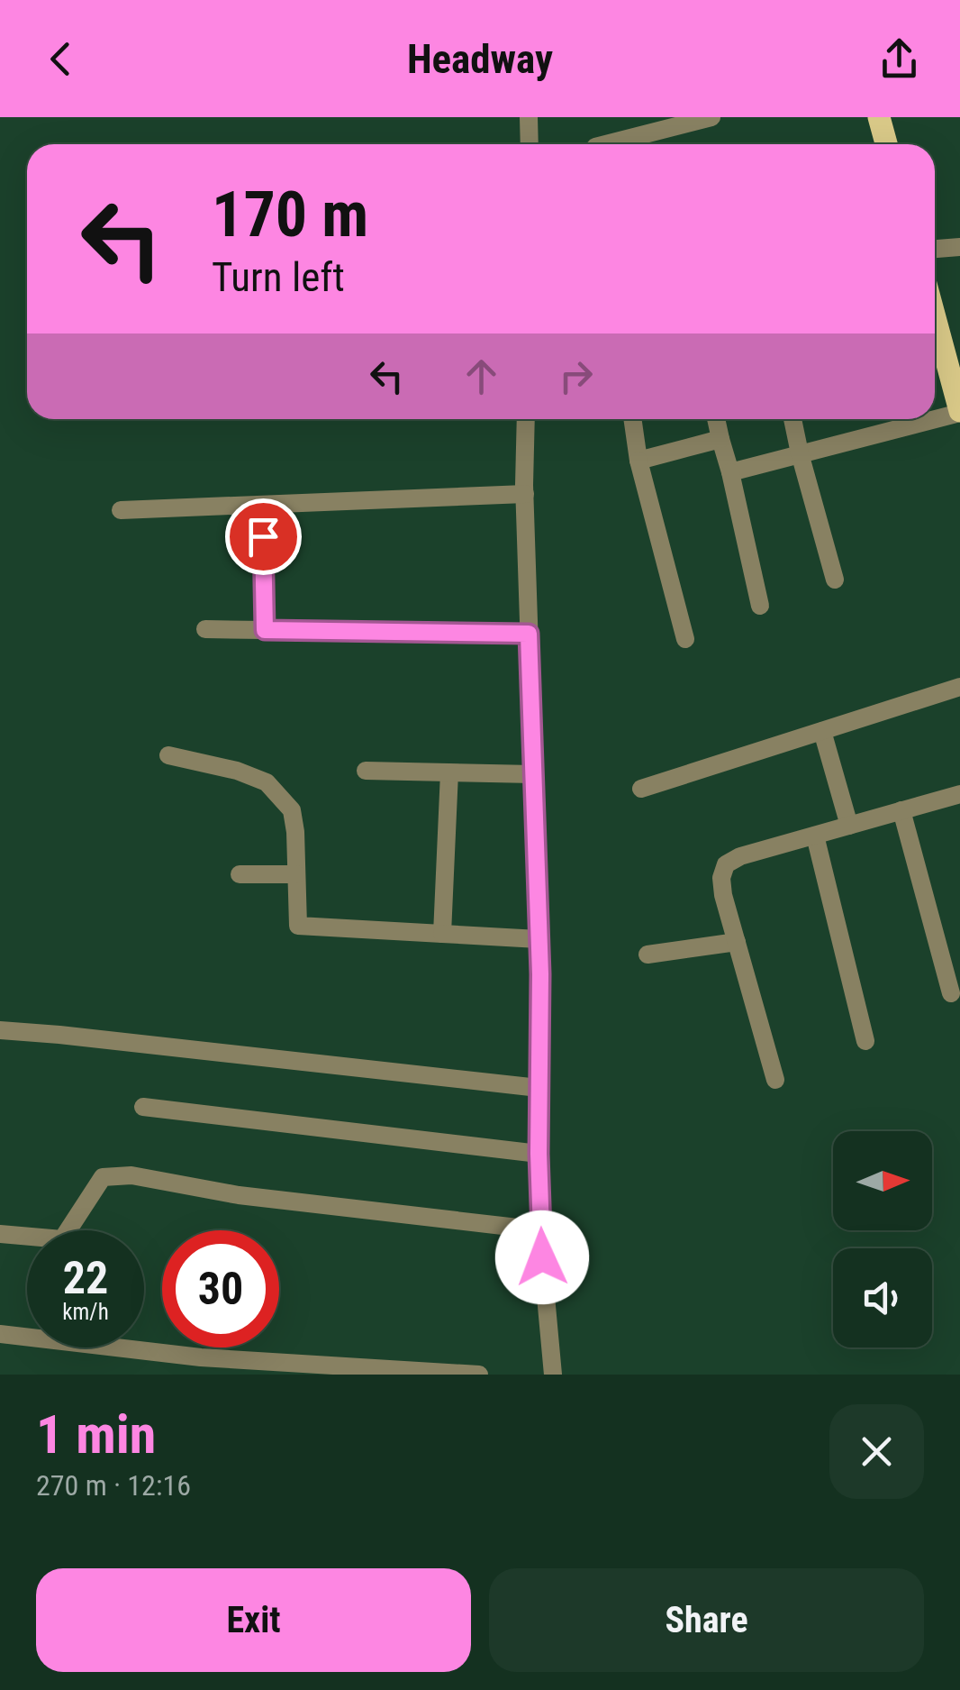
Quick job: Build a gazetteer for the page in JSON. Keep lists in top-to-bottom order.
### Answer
{
  "north": "right",
  "page": {
    "header": "Headway",
    "turn": ["170 m", "Turn left"],
    "speed": "22 km/h",
    "limit": "30",
    "heading": ["1 min", "270 m · 12:16"],
    "buttons": ["Exit", "Share"]
  }
}
